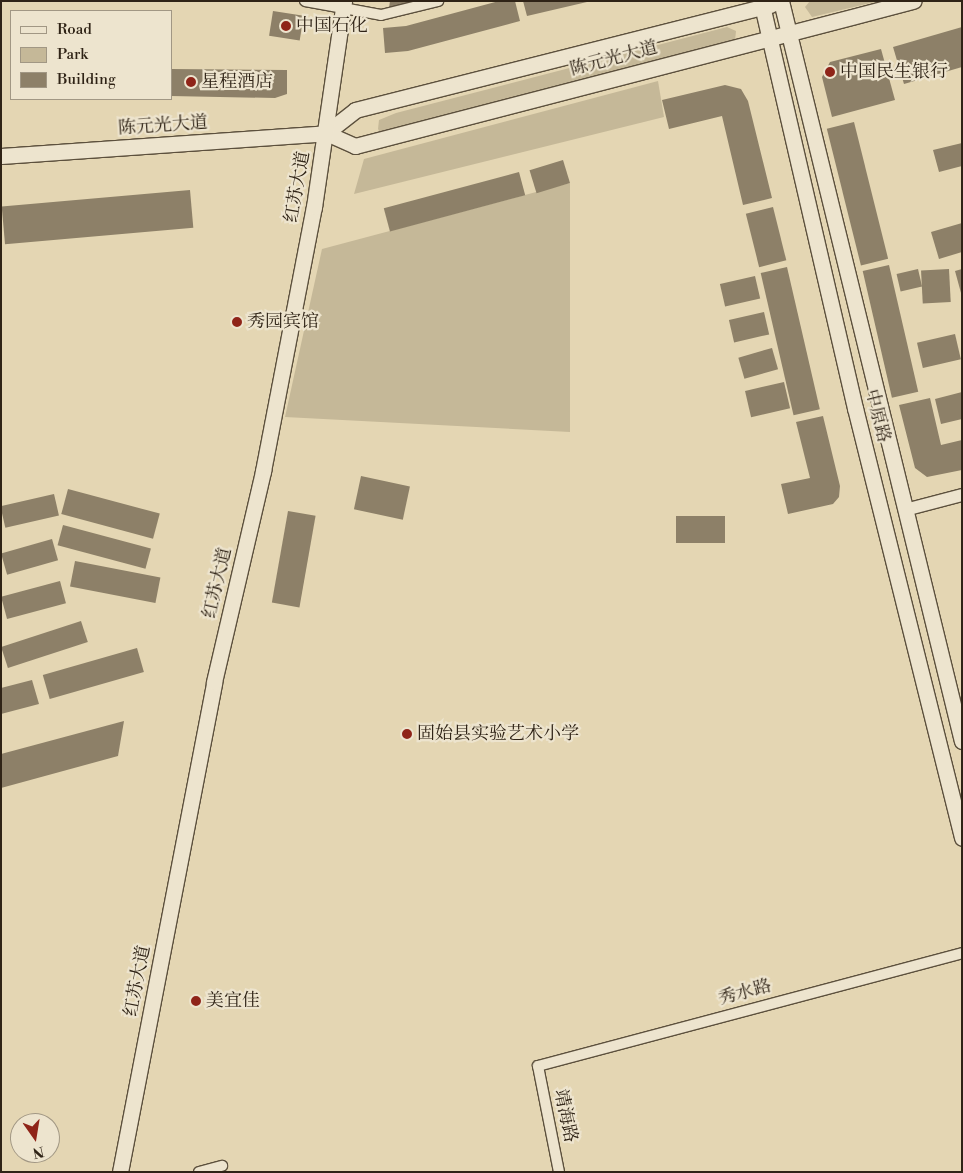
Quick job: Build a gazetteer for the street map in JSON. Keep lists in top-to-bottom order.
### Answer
{
  "streets": {
    "main road": ["陈元光大道", "红苏大道", "中原路"],
    "street": ["秀水路", "靖海路"]
  },
  "crossings": [
    ["陈元光大道", "红苏大道"],
    ["陈元光大道", "中原路"],
    ["秀水路", "靖海路"]
  ],
  "places": [
    "中国石化",
    "中国民生银行",
    "星程酒店",
    "秀园宾馆",
    "固始县实验艺术小学",
    "美宜佳"
  ],
  "legend": ["Road", "Park", "Building"],
  "north": "bottom"
}
